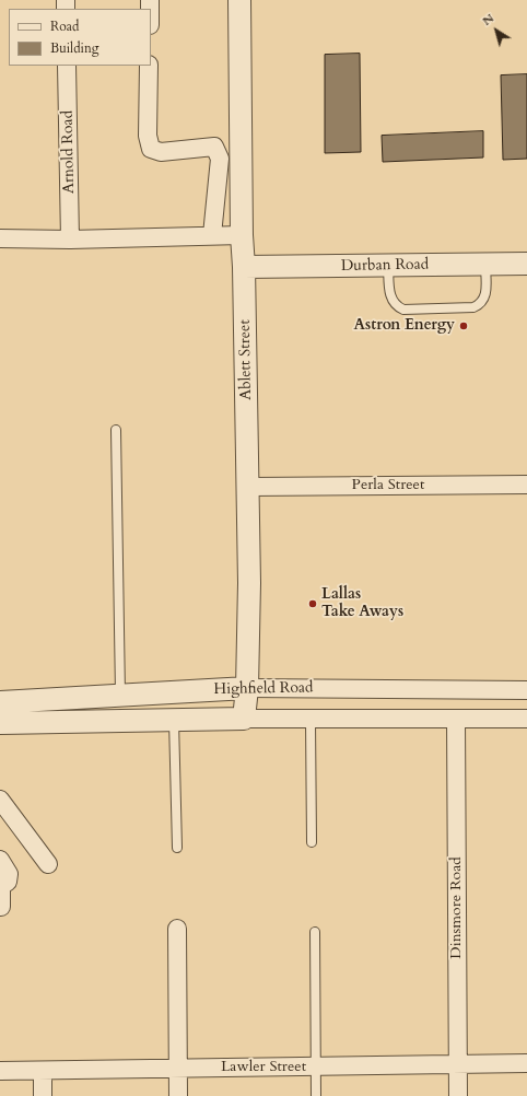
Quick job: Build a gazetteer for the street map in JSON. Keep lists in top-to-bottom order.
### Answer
{
  "streets": {
    "street": [
      "Arnold Road",
      "Durban Road",
      "Ablett Street",
      "Perla Street",
      "Highfield Road",
      "Dinsmore Road",
      "Lawler Street"
    ]
  },
  "crossings": [
    ["Durban Road", "Ablett Street"],
    ["Ablett Street", "Perla Street"],
    ["Ablett Street", "Highfield Road"],
    ["Highfield Road", "Dinsmore Road"],
    ["Dinsmore Road", "Lawler Street"]
  ],
  "places": ["Astron Energy", "Lallas Take Aways"],
  "legend": ["Road", "Building"],
  "north": "top left"
}
